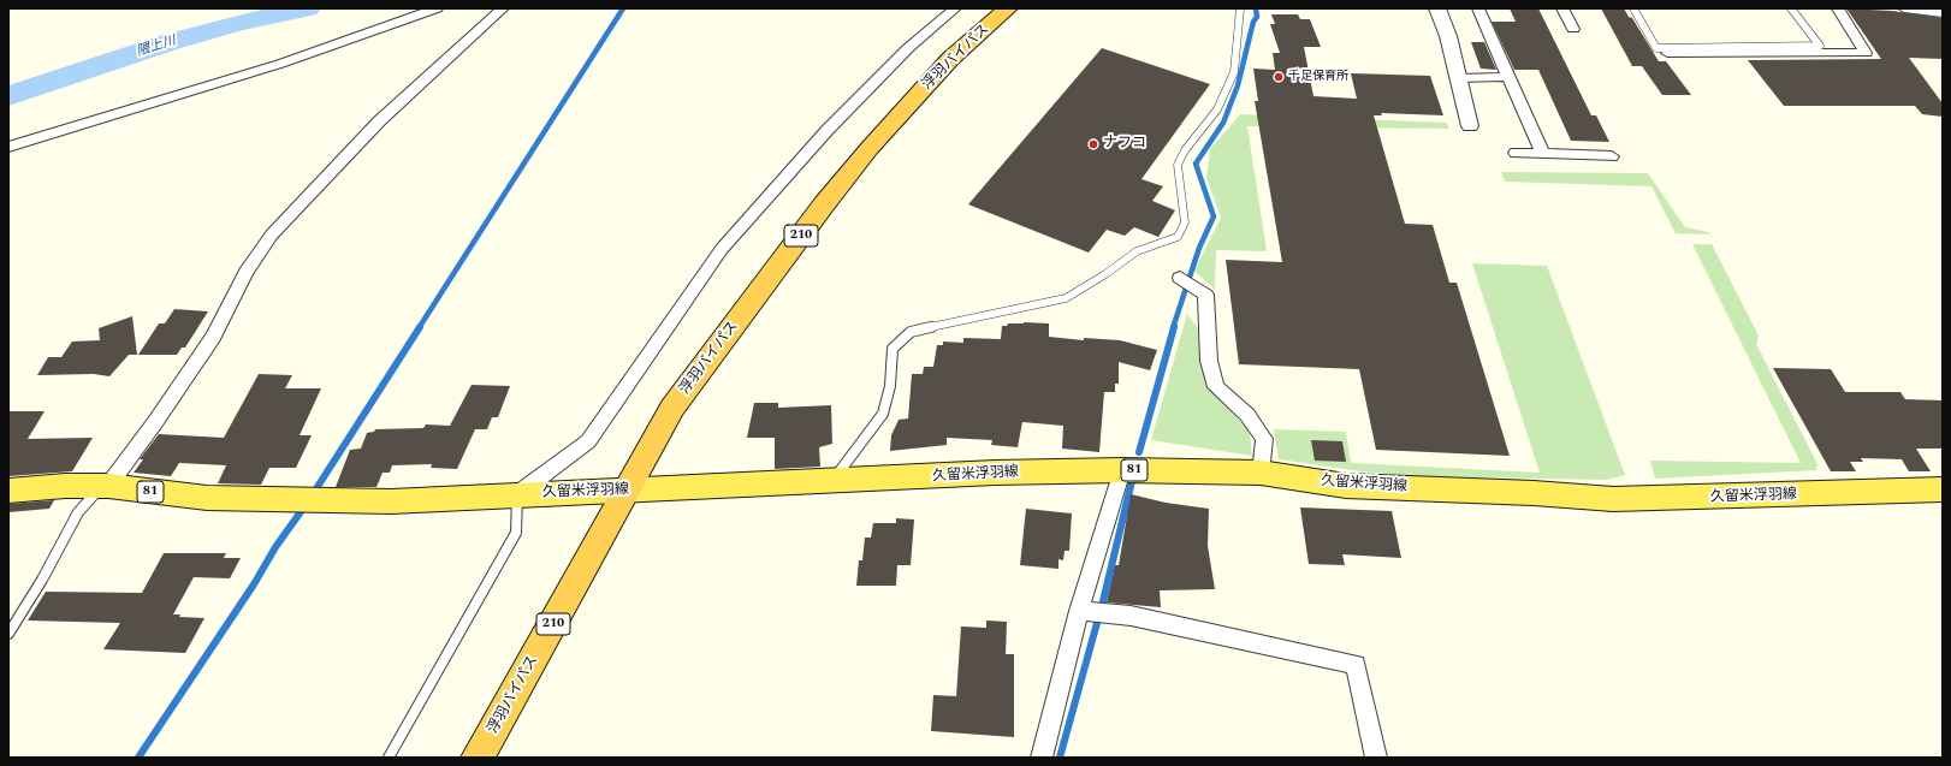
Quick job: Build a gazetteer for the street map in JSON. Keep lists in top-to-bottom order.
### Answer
{
  "streets": {
    "highway": ["浮羽バイパス", "210"],
    "main road": ["81", "久留米浮羽線"]
  },
  "crossings": [
    ["浮羽バイパス", "久留米浮羽線"]
  ],
  "water": ["隈上川"],
  "places": ["千足保育所", "ナフコ"]
}
